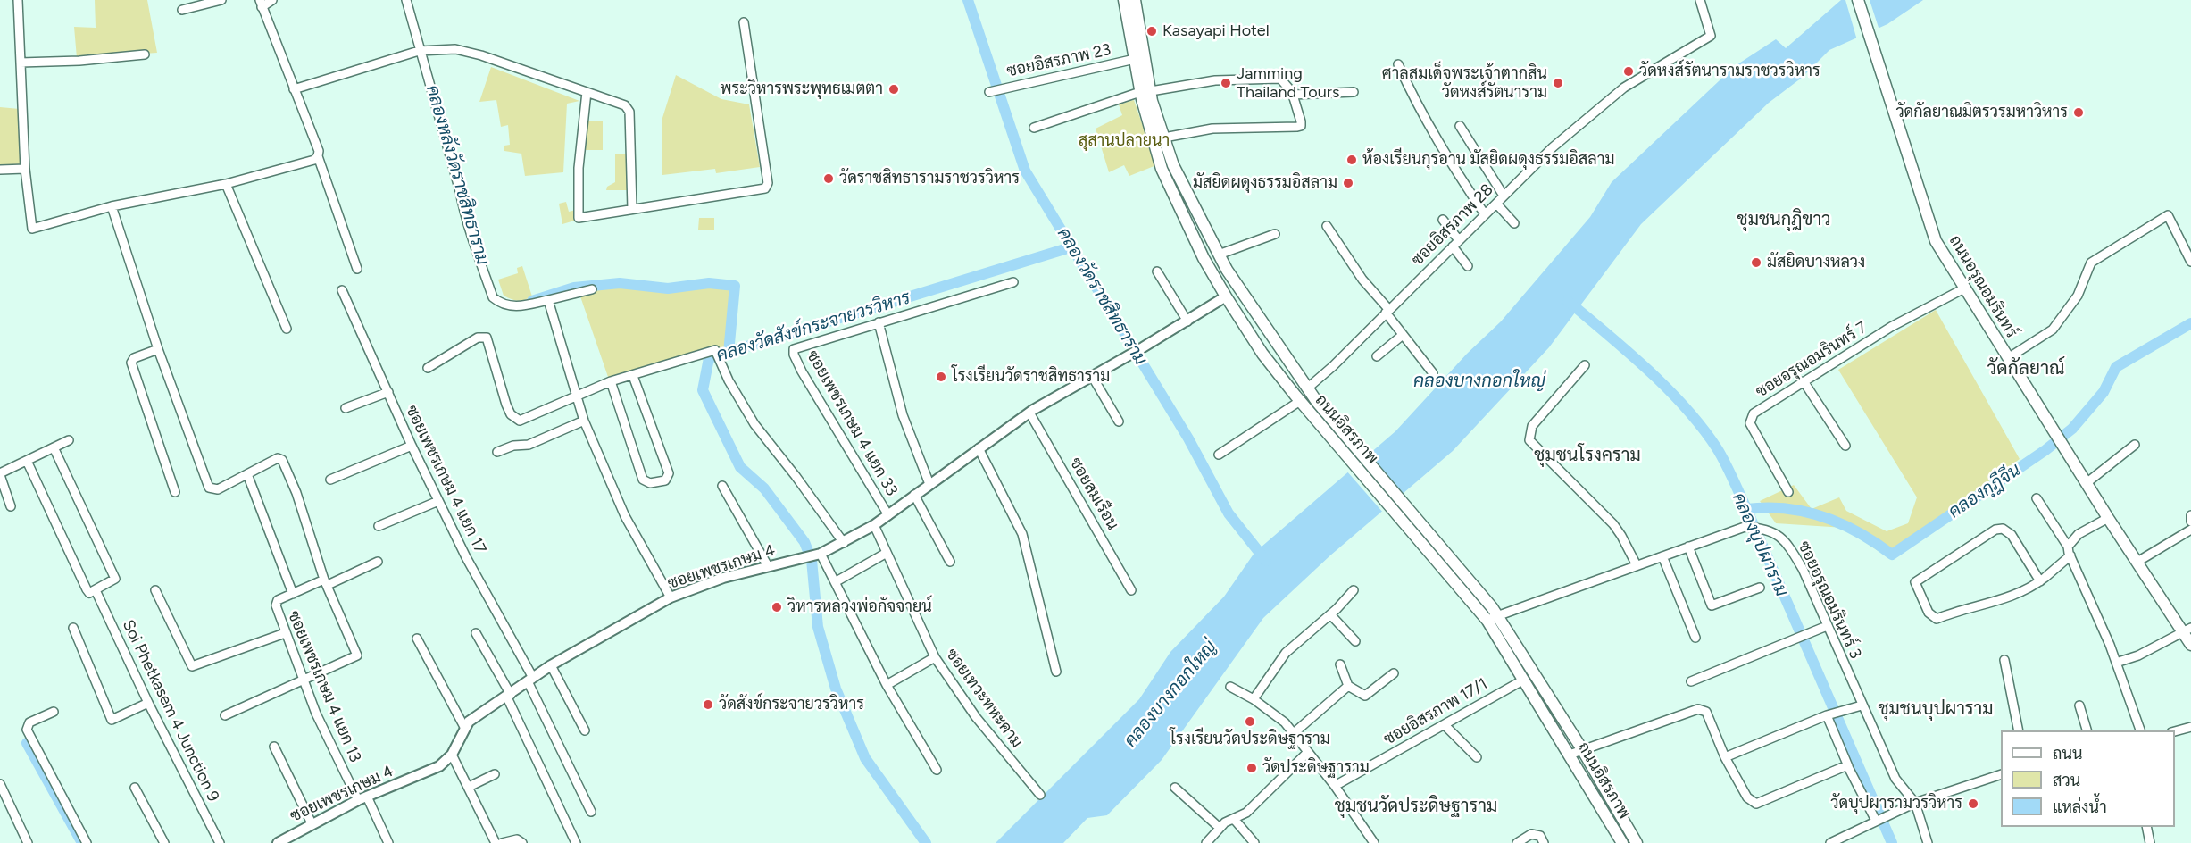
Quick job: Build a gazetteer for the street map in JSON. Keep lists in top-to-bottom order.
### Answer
{
  "streets": {
    "main road": ["ถนนอรุณอมรินทร์", "ถนนอิสรภาพ"],
    "street": [
      "ซอยอิสรภาพ 23",
      "ซอยอิสรภาพ 28",
      "ซอยอรุณอมรินทร์ 7",
      "ซอยเพชรเกษม 4 แยก 33",
      "ซอยเพชรเกษม 4 แยก 17",
      "ซอยสมเรือน",
      "ซอยเพชรเกษม 4",
      "ซอยอรุณอมรินทร์ 3",
      "ซอยเพชรเกษม 4 แยก 13",
      "ซอยเทวะทหะคาม",
      "Soi Phetkasem 4 Junction 9",
      "ซอยอิสรภาพ 17/1"
    ]
  },
  "crossings": [
    ["ซอยอิสรภาพ 23", "ถนนอิสรภาพ"],
    ["ถนนอรุณอมรินทร์", "ซอยอรุณอมรินทร์ 7"],
    ["ซอยเพชรเกษม 4 แยก 33", "ซอยเพชรเกษม 4"],
    ["ถนนอิสรภาพ", "ซอยเพชรเกษม 4"],
    ["ถนนอิสรภาพ", "ซอยอรุณอมรินทร์ 3"],
    ["ถนนอิสรภาพ", "ซอยอิสรภาพ 17/1"],
    ["ซอยเพชรเกษม 4 แยก 17", "ซอยเพชรเกษม 4"],
    ["ซอยสมเรือน", "ซอยเพชรเกษม 4"],
    ["ซอยเพชรเกษม 4", "ซอยเพชรเกษม 4 แยก 13"],
    ["ซอยเพชรเกษม 4", "ซอยเทวะทหะคาม"]
  ],
  "districts": [
    "ชุมชนกุฎิขาว",
    "วัดกัลยาณ์",
    "ชุมชนโรงคราม",
    "ชุมชนบุปผาราม",
    "ชุมชนวัดประดิษฐาราม"
  ],
  "water": [
    "คลองหลังวัดราชสิทธาราม",
    "คลองวัดราชสิทธาราม",
    "คลองวัดสังข์กระจายวรวิหาร",
    "คลองบางกอกใหญ่",
    "คลองกุฎีจีน",
    "คลองบุปผาราม"
  ],
  "parks": ["สุสานปลายนา"],
  "places": [
    "Kasayapi Hotel",
    "วัดหงส์รัตนารามราชวรวิหาร",
    "Jamming Thailand Tours",
    "ศาลสมเด็จพระเจ้าตากสิน วัดหงส์รัตนาราม",
    "พระวิหารพระพุทธเมตตา",
    "วัดกัลยาณมิตรวรมหาวิหาร",
    "ห้องเรียนกุรอาน มัสยิดผดุงธรรมอิสลาม",
    "วัดราชสิทธารามราชวรวิหาร",
    "มัสยิดผดุงธรรมอิสลาม",
    "มัสยิดบางหลวง",
    "โรงเรียนวัดราชสิทธาราม",
    "วิหารหลวงพ่อกัจจายน์",
    "วัดสังข์กระจายวรวิหาร",
    "โรงเรียนวัดประดิษฐาราม",
    "วัดประดิษฐาราม",
    "วัดบุปผารามวรวิหาร"
  ],
  "legend": ["ถนน", "สวน", "แหล่งน้ำ"]
}
